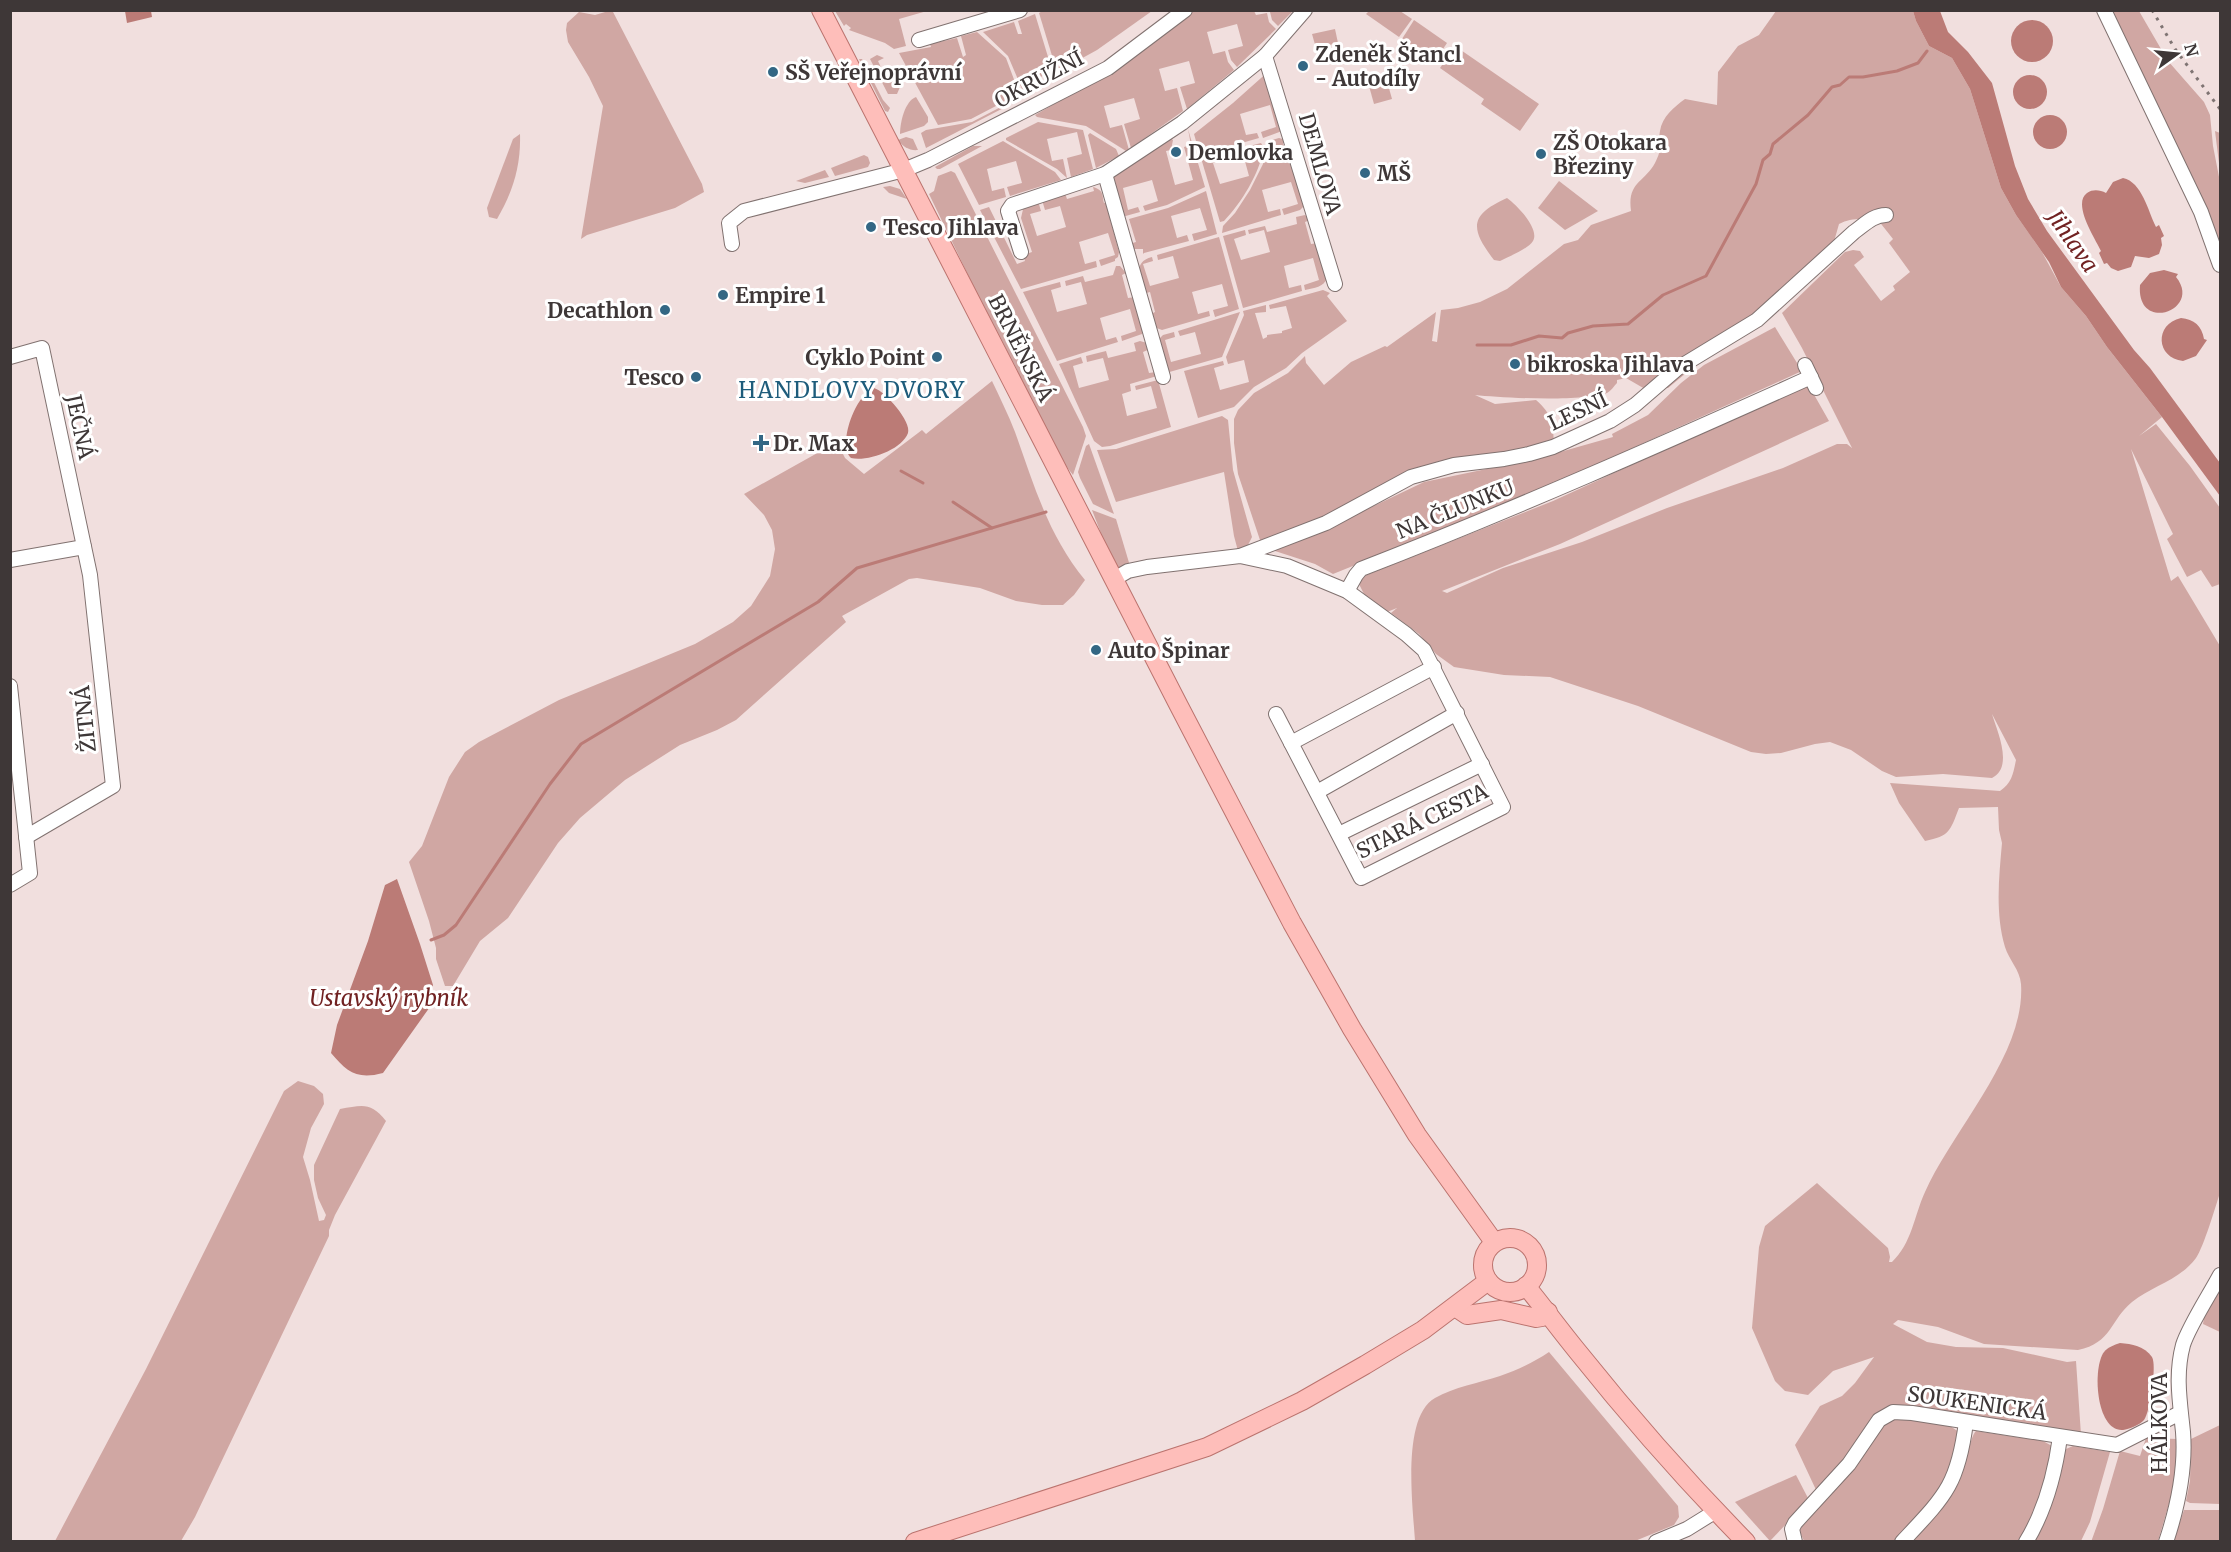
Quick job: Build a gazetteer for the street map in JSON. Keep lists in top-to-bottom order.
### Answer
{
  "streets": {
    "main road": ["BRNĚNSKÁ"],
    "street": [
      "OKRUŽNÍ",
      "DEMLOVA",
      "LESNÍ",
      "JEČNÁ",
      "NA ČLUNKU",
      "ŽITNÁ",
      "STARÁ CESTA",
      "SOUKENICKÁ",
      "HÁLKOVA"
    ]
  },
  "crossings": [
    ["OKRUŽNÍ", "BRNĚNSKÁ"],
    ["JEČNÁ", "ŽITNÁ"],
    ["NA ČLUNKU", "STARÁ CESTA"],
    ["SOUKENICKÁ", "HÁLKOVA"]
  ],
  "districts": ["HANDLOVY DVORY"],
  "water": ["Jihlava", "Ustavský rybník"],
  "places": {
    "other": [
      "Zdeněk Štancl - Autodíly",
      "SŠ Veřejnoprávní",
      "Demlovka",
      "ZŠ Otokara Březiny",
      "MŠ",
      "Tesco Jihlava",
      "Empire 1",
      "Decathlon",
      "Cyklo Point",
      "bikroska Jihlava",
      "Tesco",
      "Auto Špinar"
    ],
    "health": ["Dr. Max"]
  },
  "north": "right"
}
